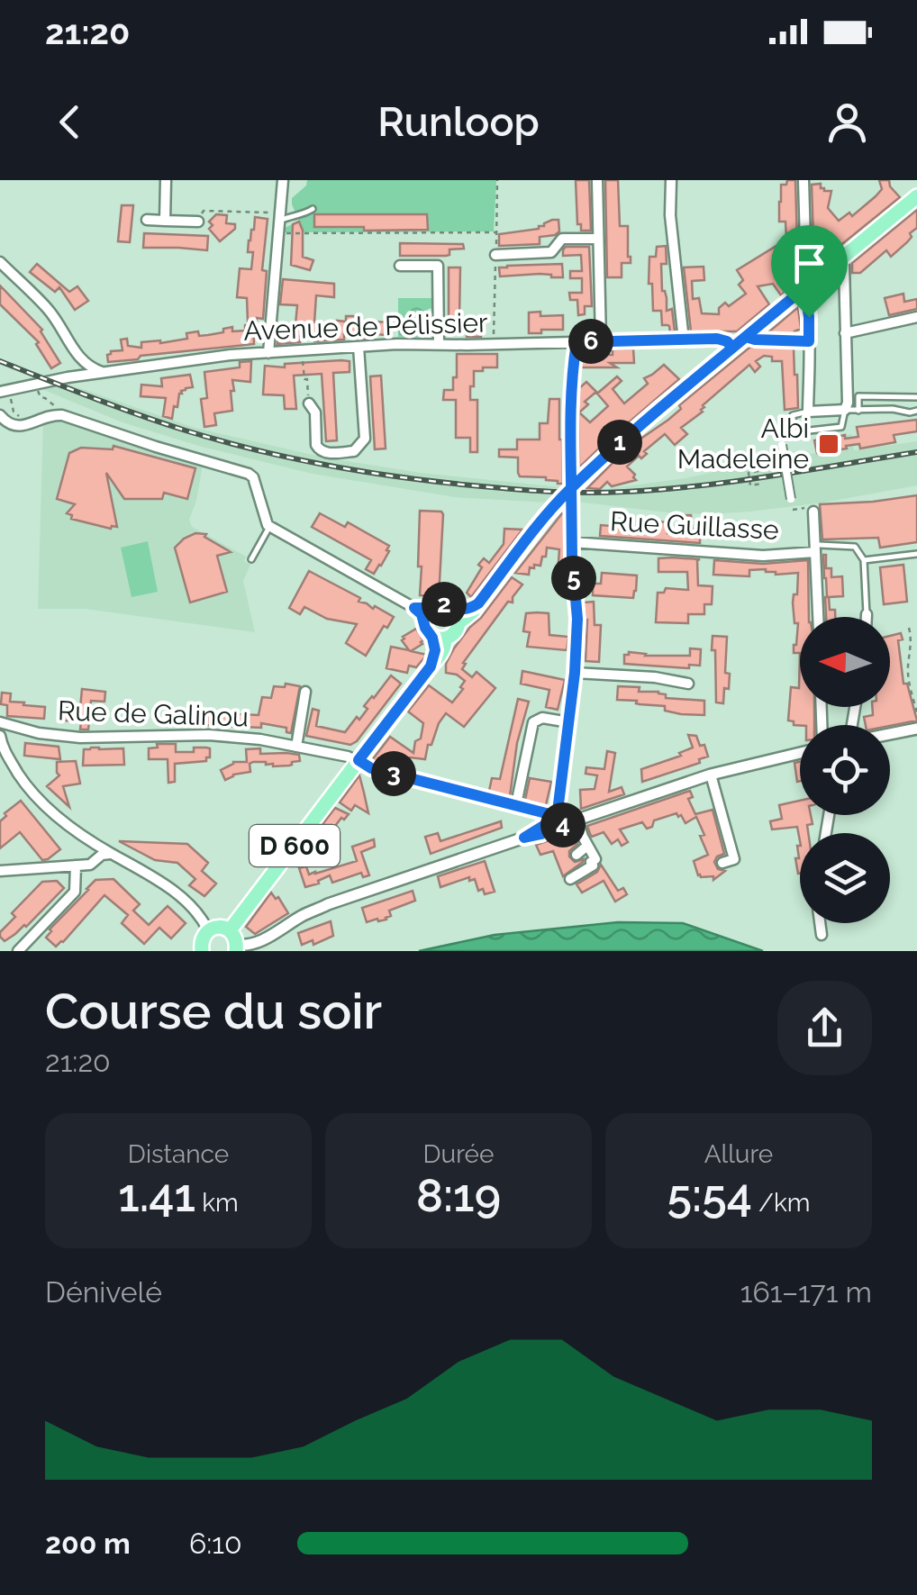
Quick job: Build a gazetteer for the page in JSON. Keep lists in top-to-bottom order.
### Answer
{
  "streets": {
    "main road": ["D 600"],
    "street": ["Avenue de Pélissier", "Rue Guillasse", "Rue de Galinou"]
  },
  "crossings": [
    ["Rue de Galinou", "D 600"]
  ],
  "places": {
    "transit": ["Albi Madeleine"]
  },
  "north": "left",
  "page": {
    "status": "21:20",
    "header": "Runloop",
    "pins": [
      "6",
      "1",
      "5",
      "2",
      "3",
      "4"
    ],
    "heading": ["Course du soir", "21:20"],
    "stats": [
      ["Distance", "1.41 km"],
      ["Durée", "8:19"],
      ["Allure", "5:54 /km"]
    ],
    "chart": ["Dénivelé", "161–171 m"],
    "list": [
      {
        "name": "200 m",
        "note": "6:10"
      }
    ]
  }
}
